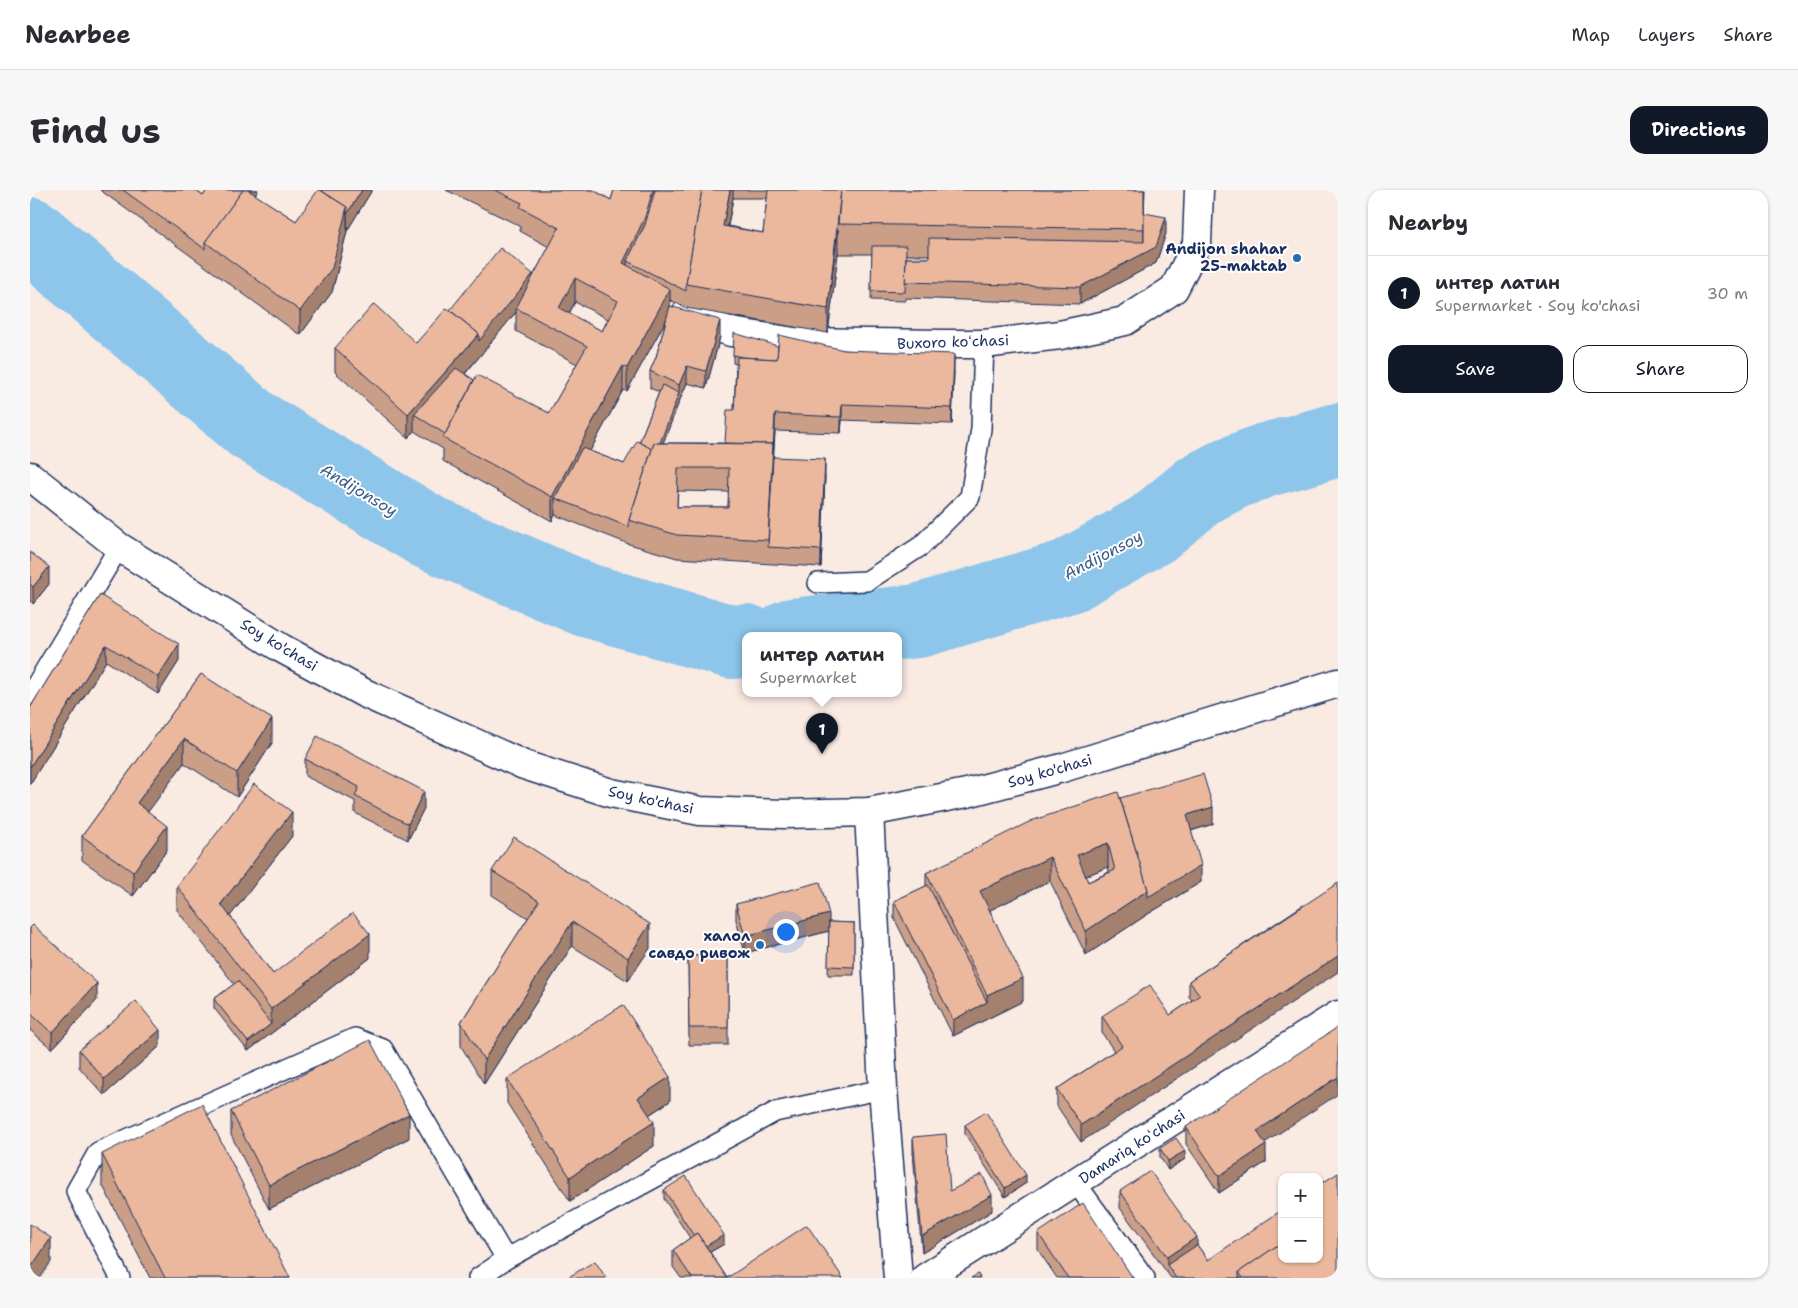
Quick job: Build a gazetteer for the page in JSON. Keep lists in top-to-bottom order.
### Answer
{
  "streets": {
    "street": ["Buxoro koʻchasi", "Soy ko'chasi", "Damariq koʻchasi"]
  },
  "water": ["Andijonsoy"],
  "places": ["Andijon shahar 25-maktab", "халол савдо ривож"],
  "page": {
    "header": "Nearbee",
    "nav": ["Map", "Layers", "Share"],
    "buttons": [
      "Directions",
      ["Save", "Share"]
    ],
    "title": "Find us",
    "heading": "Nearby",
    "list": [
      {
        "mark": "1",
        "name": "интер латин",
        "note": "Supermarket · Soy ko'chasi",
        "value": "30 m"
      }
    ],
    "popup": ["интер латин", "Supermarket"],
    "pins": "1",
    "map_buttons": ["+", "−"]
  }
}
